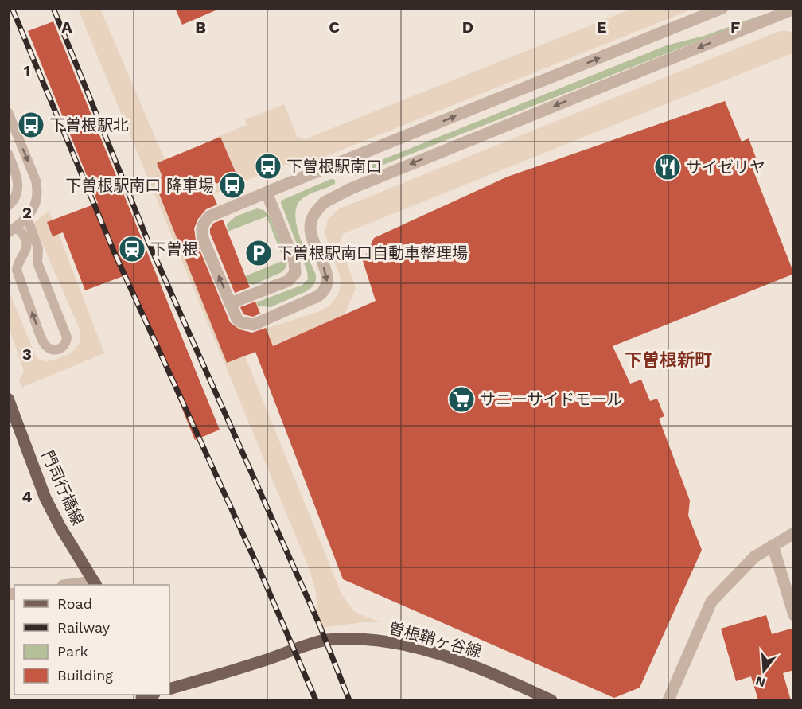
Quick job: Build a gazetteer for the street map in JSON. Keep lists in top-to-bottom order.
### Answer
{
  "streets": {
    "main road": ["門司行橋線", "曽根鞘ヶ谷線"]
  },
  "districts": ["下曽根新町"],
  "places": {
    "bus stop": ["下曽根駅北", "下曽根駅南口", "下曽根駅南口 降車場"],
    "restaurant": ["サイゼリヤ"],
    "station": ["下曽根"],
    "parking": ["下曽根駅南口自動車整理場"],
    "supermarket": ["サニーサイドモール"]
  },
  "legend": [
    "Road",
    "Railway",
    "Park",
    "Building"
  ],
  "north": "bottom",
  "grid": {
    "columns": [
      "A",
      "B",
      "C",
      "D",
      "E",
      "F"
    ],
    "rows": [
      "1",
      "2",
      "3",
      "4"
    ]
  }
}
